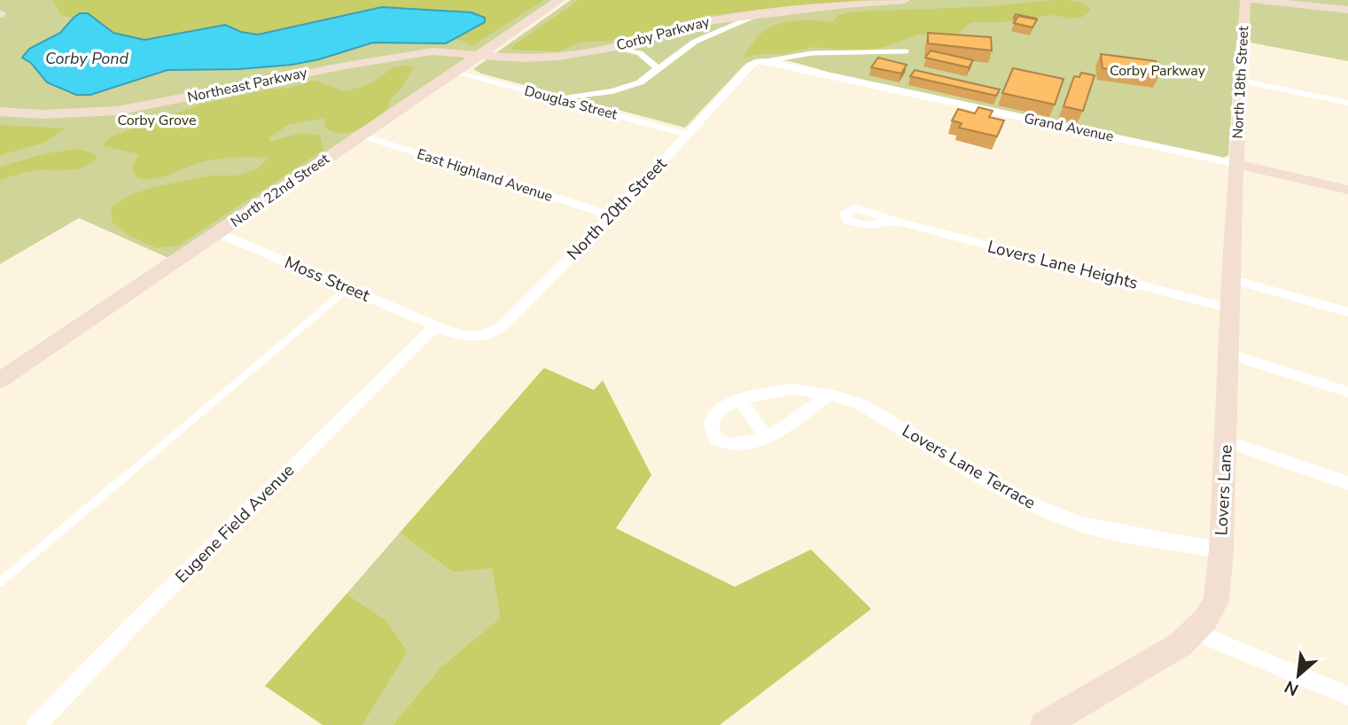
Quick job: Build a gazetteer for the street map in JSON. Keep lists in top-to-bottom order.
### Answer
{
  "streets": {
    "street": [
      "Corby Parkway",
      "North 18th Street",
      "Northeast Parkway",
      "Douglas Street",
      "Grand Avenue",
      "East Highland Avenue",
      "North 22nd Street",
      "North 20th Street",
      "Lovers Lane Heights",
      "Moss Street",
      "Lovers Lane Terrace",
      "Lovers Lane",
      "Eugene Field Avenue"
    ]
  },
  "crossings": [
    ["Corby Parkway", "Northeast Parkway"],
    ["Corby Parkway", "North 22nd Street"],
    ["North 18th Street", "Grand Avenue"],
    ["North 18th Street", "Lovers Lane"],
    ["Northeast Parkway", "North 22nd Street"],
    ["Douglas Street", "North 22nd Street"],
    ["Douglas Street", "North 20th Street"],
    ["Grand Avenue", "North 20th Street"],
    ["Grand Avenue", "Lovers Lane"],
    ["East Highland Avenue", "North 22nd Street"],
    ["East Highland Avenue", "North 20th Street"],
    ["North 22nd Street", "Moss Street"],
    ["North 20th Street", "Moss Street"],
    ["North 20th Street", "Eugene Field Avenue"],
    ["Lovers Lane Heights", "Lovers Lane"],
    ["Moss Street", "Eugene Field Avenue"],
    ["Lovers Lane Terrace", "Lovers Lane"]
  ],
  "water": ["Corby Pond"],
  "parks": ["Corby Parkway", "Corby Grove"],
  "north": "bottom left"
}
